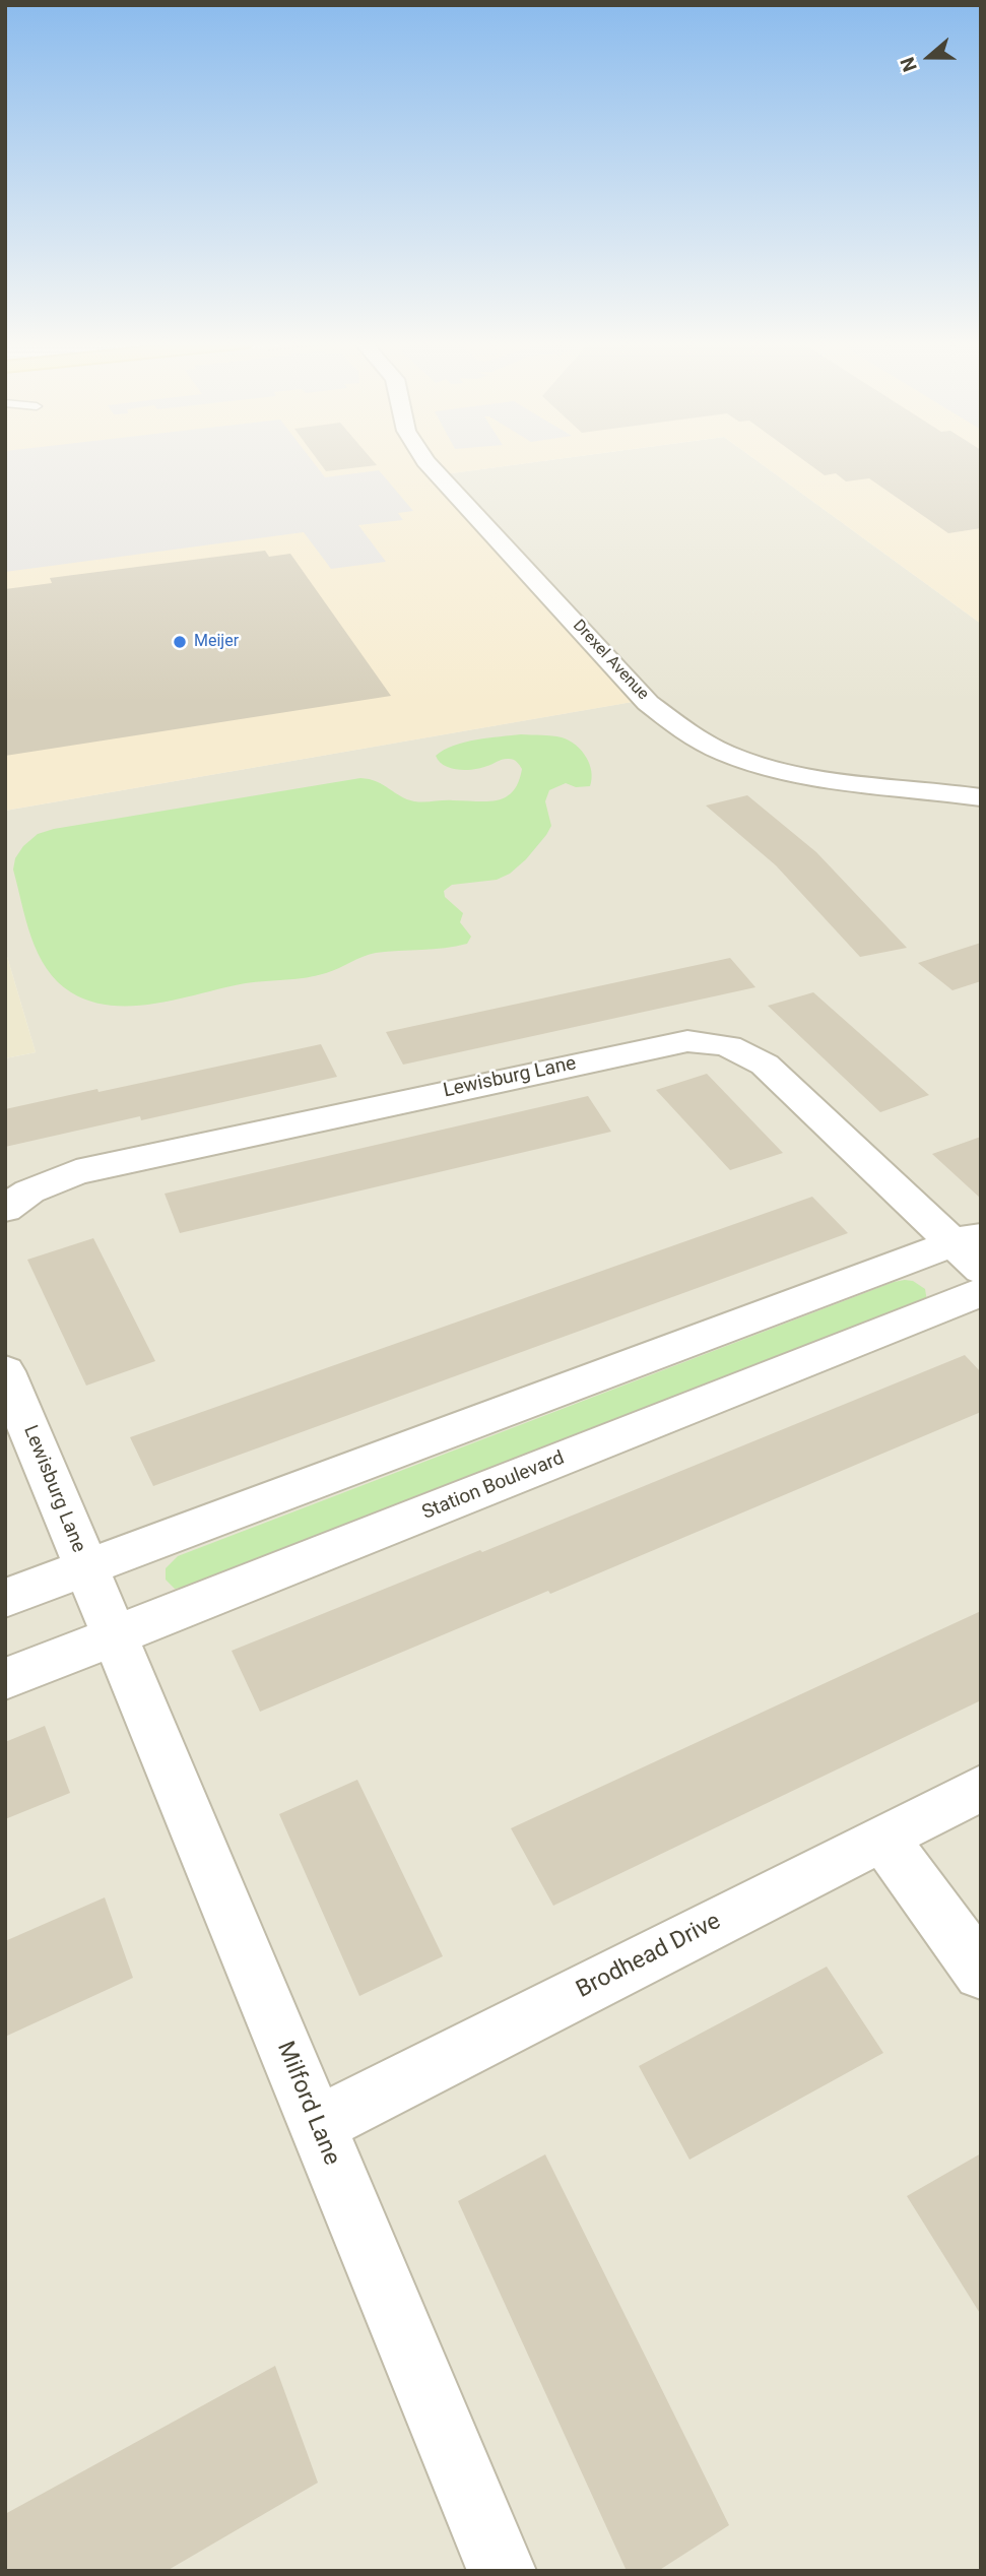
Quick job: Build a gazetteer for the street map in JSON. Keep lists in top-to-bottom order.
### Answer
{
  "streets": {
    "street": [
      "Drexel Avenue",
      "Lewisburg Lane",
      "Station Boulevard",
      "Brodhead Drive",
      "Milford Lane"
    ]
  },
  "crossings": [
    ["Lewisburg Lane", "Station Boulevard"],
    ["Lewisburg Lane", "Milford Lane"],
    ["Station Boulevard", "Milford Lane"],
    ["Brodhead Drive", "Milford Lane"]
  ],
  "places": ["Meijer"],
  "north": "left"
}
